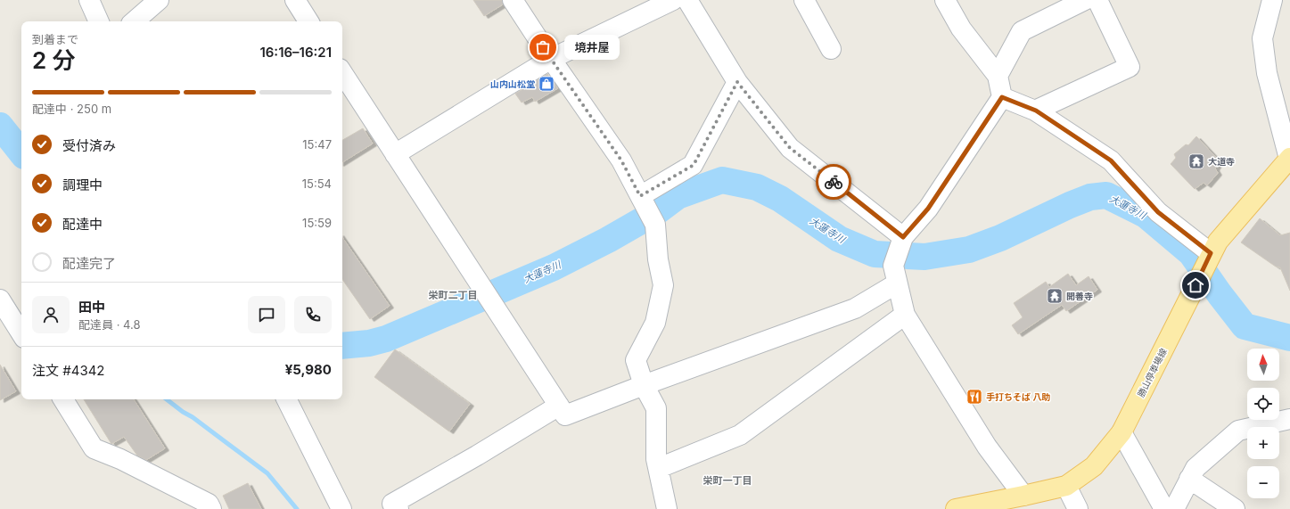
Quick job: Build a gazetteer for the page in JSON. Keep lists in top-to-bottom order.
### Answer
{
  "streets": {
    "main road": ["勝山停車場線"]
  },
  "districts": ["栄町二丁目", "栄町一丁目"],
  "water": ["大蓮寺川"],
  "places": {
    "other": ["境井屋"],
    "shop": ["山内山松堂"],
    "temple": ["大道寺", "開善寺"],
    "restaurant": ["手打ちそば 八助"]
  },
  "north": "top",
  "page": {
    "heading": ["2 分", "到着まで", "16:16–16:21"],
    "panel": [
      "田中",
      "配達員 · 4.8",
      "注文 #4342",
      "¥5,980"
    ],
    "bubble": "境井屋",
    "bar": "配達中 · 250 m",
    "list": [
      ["受付済み", "15:47"],
      ["調理中", "15:54"],
      ["配達中", "15:59"],
      "配達完了"
    ],
    "map_buttons": ["+", "−"]
  }
}
